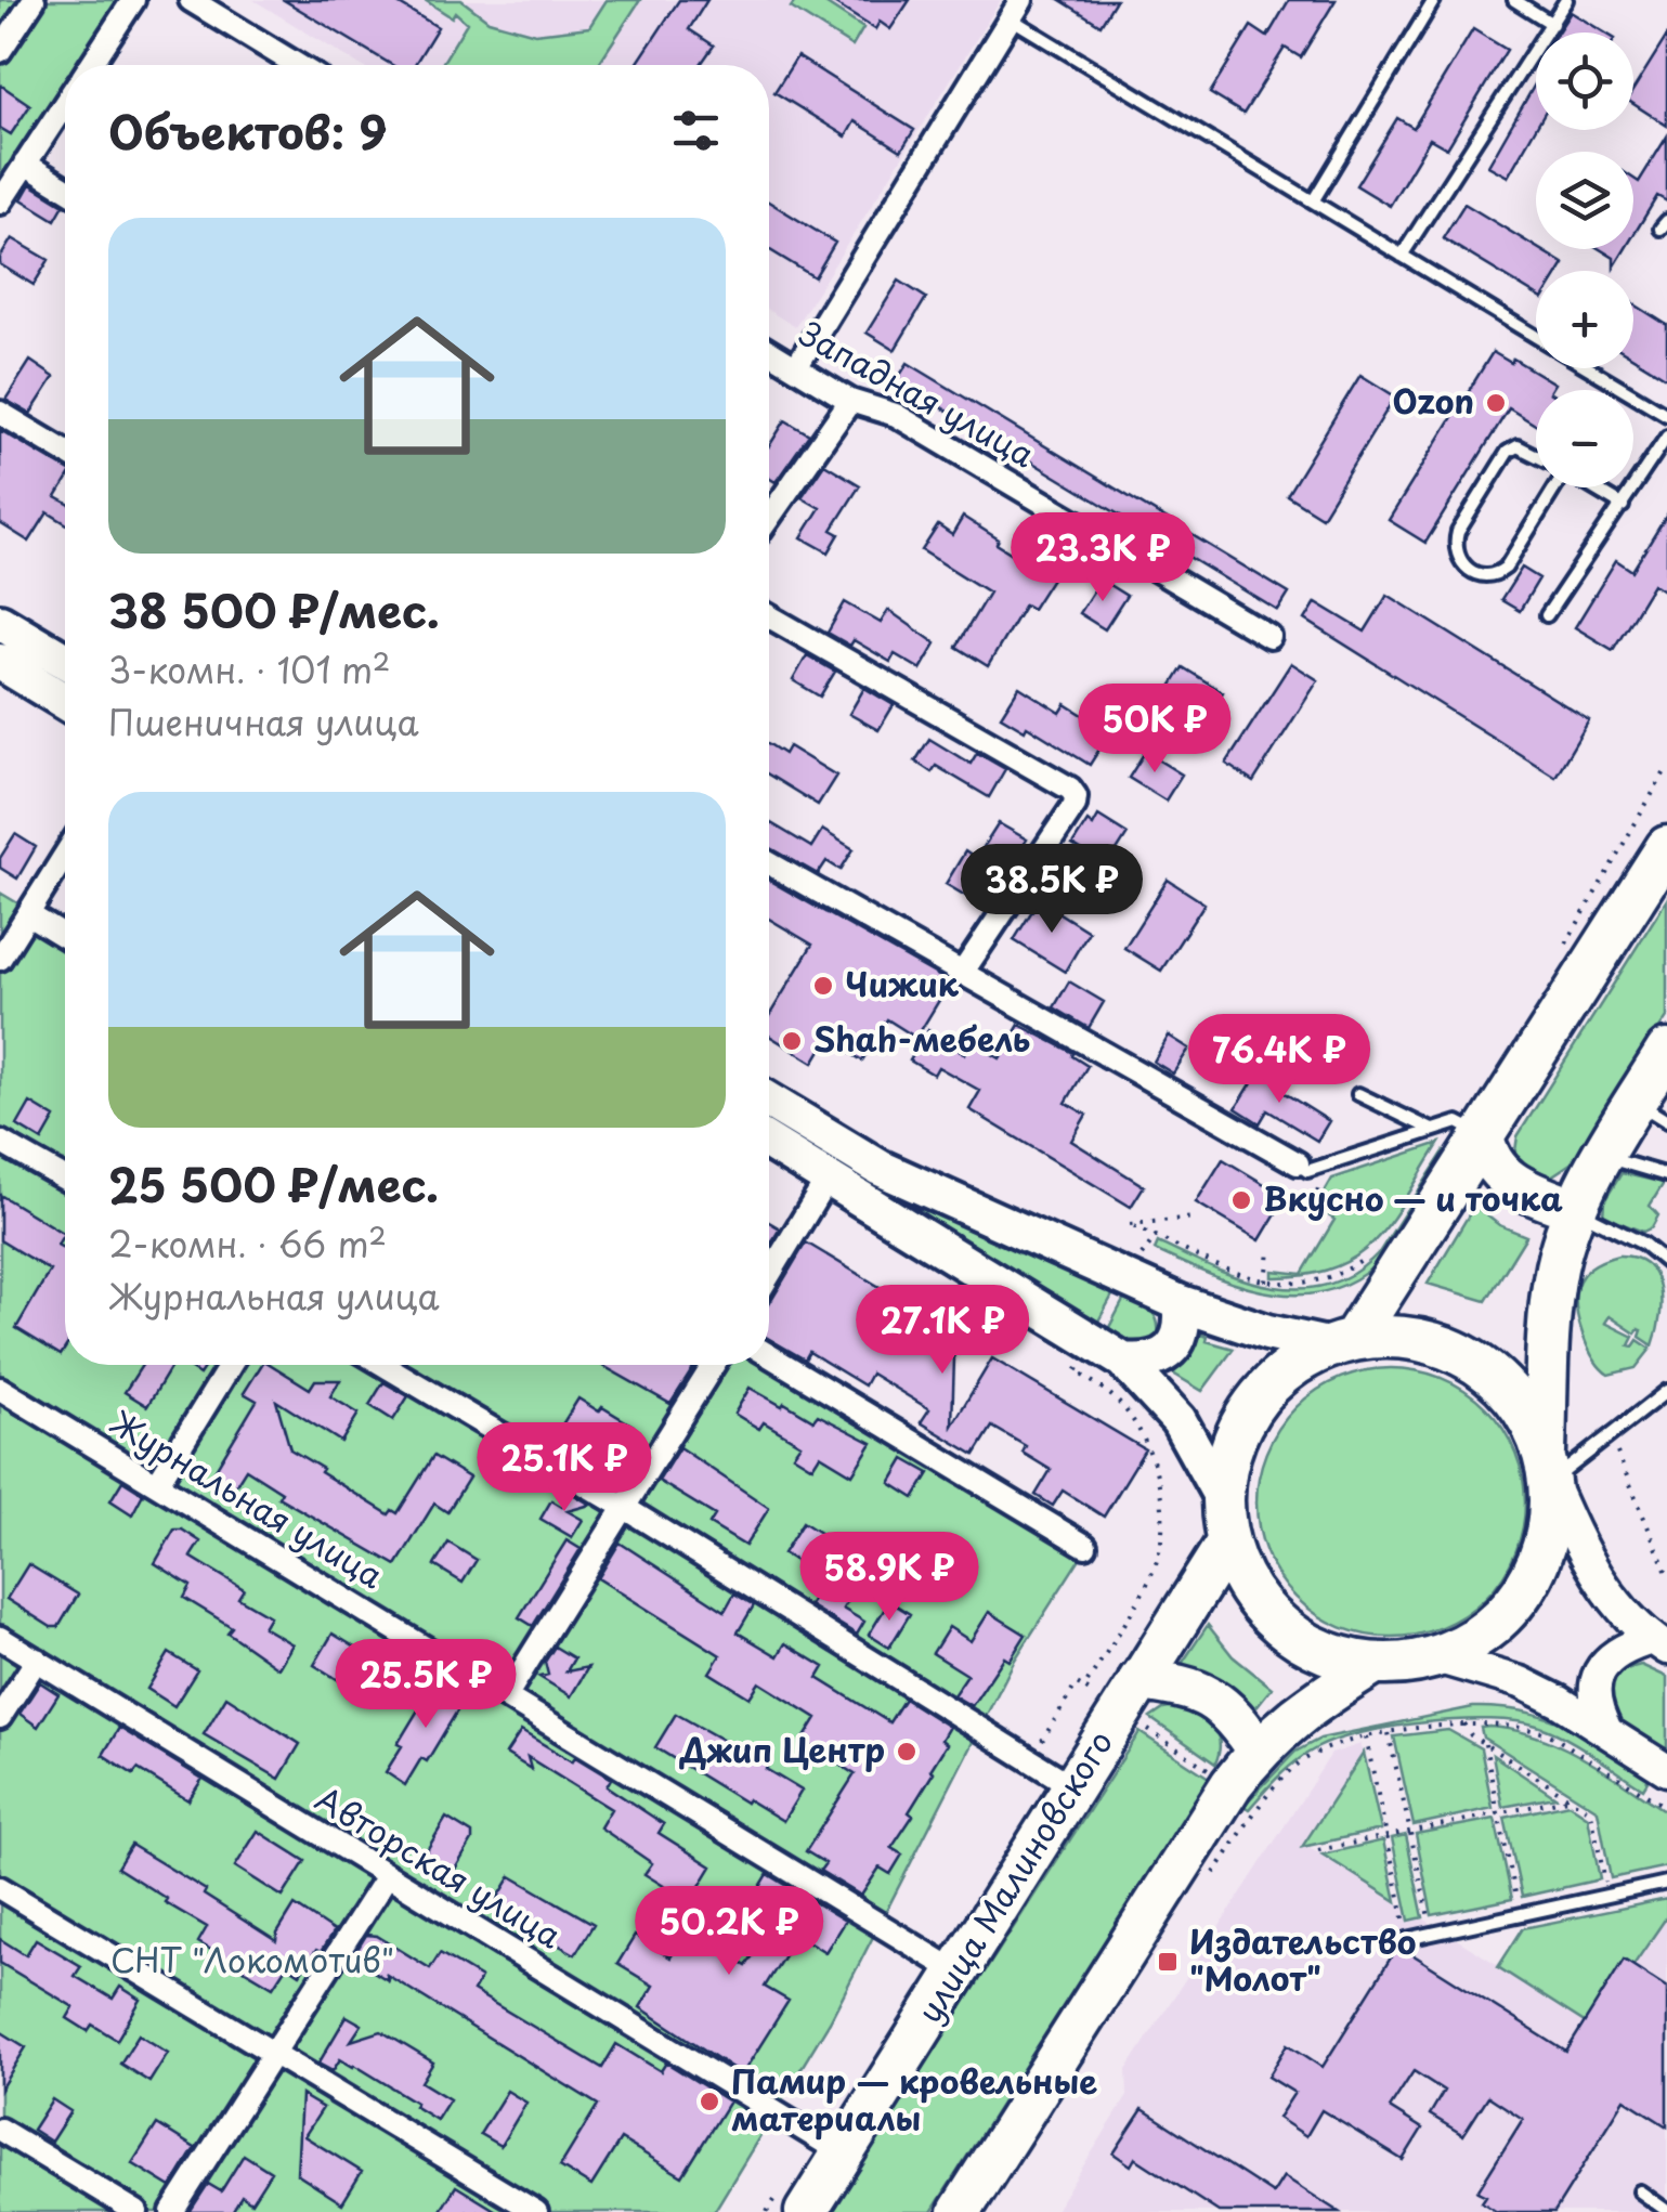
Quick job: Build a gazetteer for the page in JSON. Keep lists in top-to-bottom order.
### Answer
{
  "streets": {
    "highway": ["улица Малиновского"],
    "street": ["Западная улица", "Журнальная улица", "Авторская улица"]
  },
  "crossings": [
    ["Журнальная улица", "улица Малиновского"],
    ["Авторская улица", "улица Малиновского"]
  ],
  "parks": ["СНТ \"Локомотив\""],
  "places": {
    "other": [
      "Ozon",
      "Чижик",
      "Shah-мебель",
      "Вкусно — и точка",
      "Джип Центр",
      "Памир — кровельные материалы"
    ],
    "transit": ["Издательство \"Молот\""]
  },
  "page": {
    "map_buttons": ["+", "−"],
    "heading": "Объектов: 9",
    "list": [
      {
        "name": "38 500 ₽/мес.",
        "note": "3-комн. · 101 m² · Пшеничная улица"
      },
      {
        "name": "25 500 ₽/мес.",
        "note": "2-комн. · 66 m² · Журнальная улица"
      }
    ],
    "price": [
      "23.3K ₽",
      "50K ₽",
      "38.5K ₽",
      "76.4K ₽",
      "27.1K ₽",
      "25.1K ₽",
      "58.9K ₽",
      "25.5K ₽",
      "50.2K ₽"
    ]
  }
}
